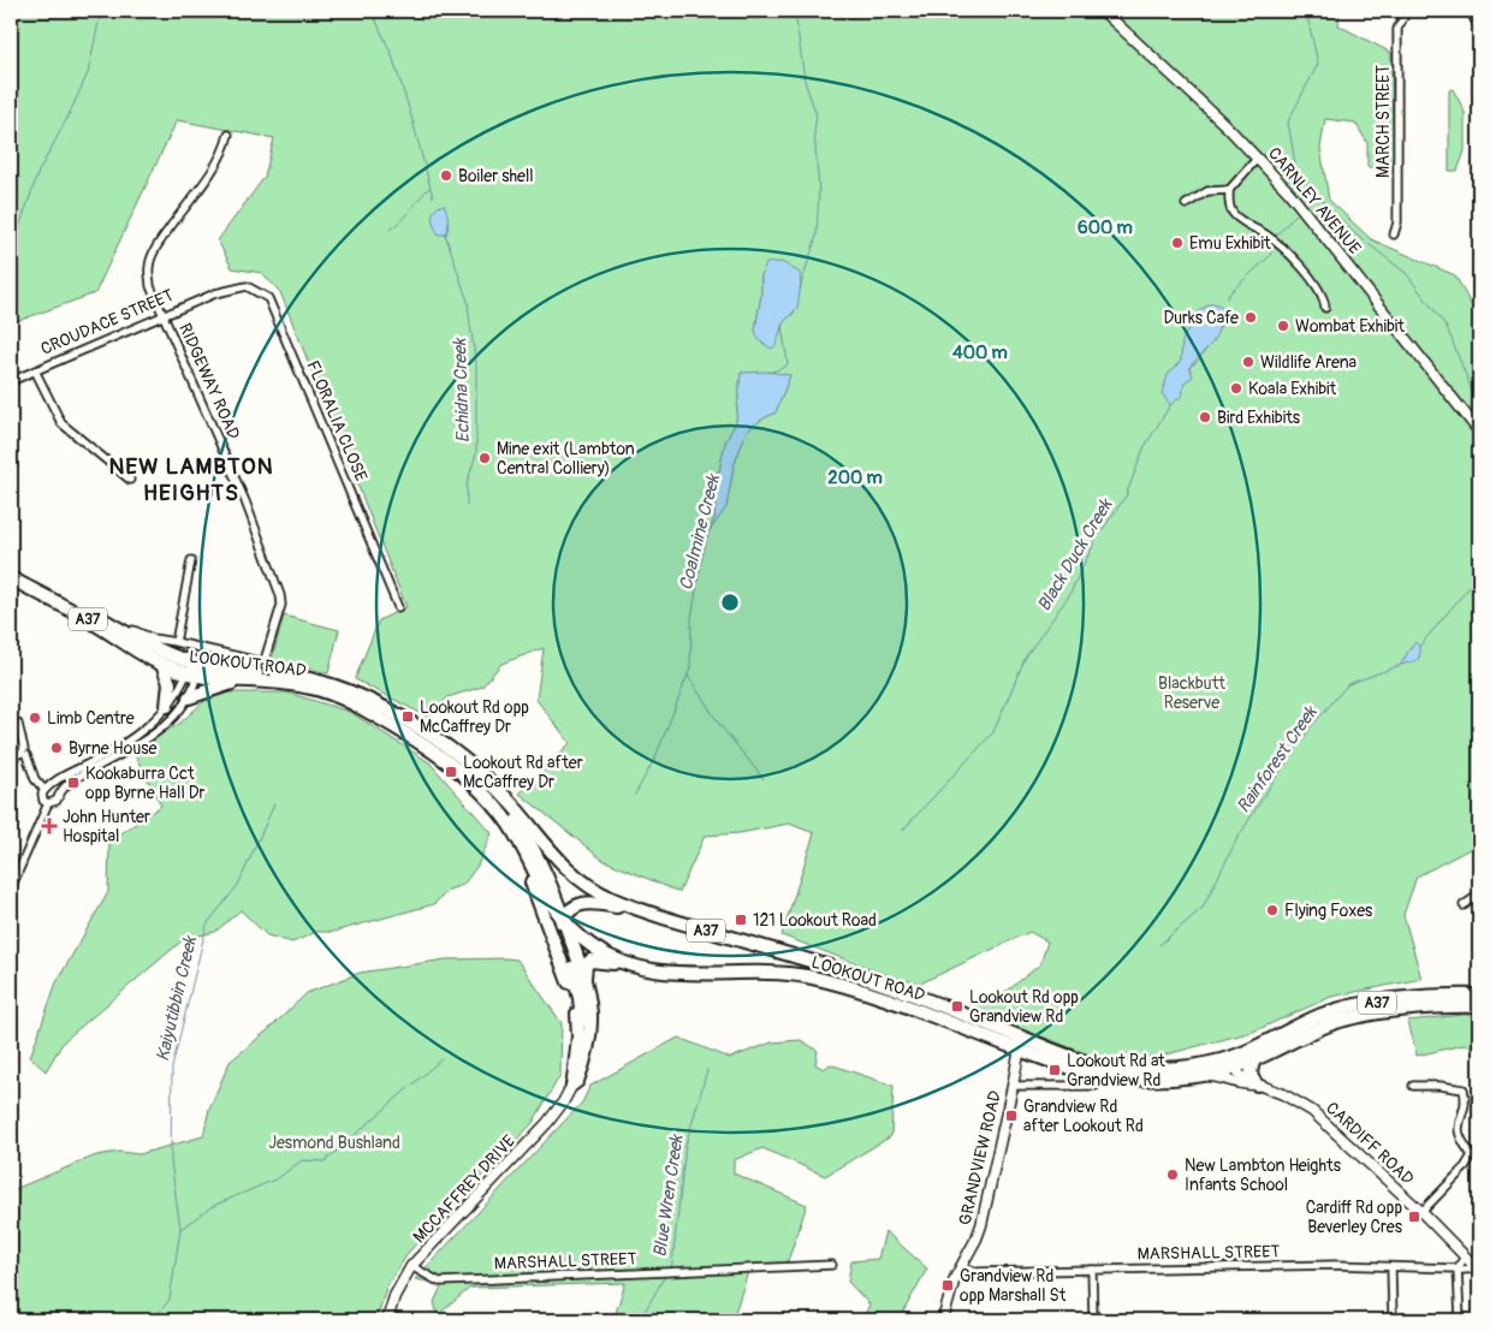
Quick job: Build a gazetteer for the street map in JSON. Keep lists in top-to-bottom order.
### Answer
{
  "streets": {
    "highway": ["A37", "LOOKOUT ROAD"],
    "main road": [
      "CARNLEY AVENUE",
      "CARDIFF ROAD",
      "GRANDVIEW ROAD",
      "MCCAFFREY DRIVE"
    ],
    "street": [
      "MARCH STREET",
      "CROUDACE STREET",
      "RIDGEWAY ROAD",
      "FLORALIA CLOSE",
      "MARSHALL STREET"
    ]
  },
  "crossings": [
    ["CROUDACE STREET", "RIDGEWAY ROAD"],
    ["CROUDACE STREET", "FLORALIA CLOSE"],
    ["RIDGEWAY ROAD", "LOOKOUT ROAD"],
    ["A37", "LOOKOUT ROAD"],
    ["A37", "CARDIFF ROAD"],
    ["LOOKOUT ROAD", "CARDIFF ROAD"],
    ["LOOKOUT ROAD", "GRANDVIEW ROAD"],
    ["CARDIFF ROAD", "MARSHALL STREET"],
    ["GRANDVIEW ROAD", "MARSHALL STREET"],
    ["MCCAFFREY DRIVE", "MARSHALL STREET"]
  ],
  "districts": ["NEW LAMBTON HEIGHTS"],
  "water": [
    "Echidna Creek",
    "Coalmine Creek",
    "Black Duck Creek",
    "Rainforest Creek",
    "Kaiyutibbin Creek",
    "Blue Wren Creek"
  ],
  "parks": ["Blackbutt Reserve", "Jesmond Bushland"],
  "places": {
    "other": [
      "Boiler shell",
      "Emu Exhibit",
      "Durks Cafe",
      "Wombat Exhibit",
      "Wildlife Arena",
      "Koala Exhibit",
      "Bird Exhibits",
      "Mine exit (Lambton Central Colliery)",
      "Limb Centre",
      "Byrne House",
      "Flying Foxes",
      "New Lambton Heights Infants School"
    ],
    "transit": [
      "Lookout Rd opp McCaffrey Dr",
      "Lookout Rd after McCaffrey Dr",
      "Kookaburra Cct opp Byrne Hall Dr",
      "121 Lookout Road",
      "Lookout Rd opp Grandview Rd",
      "Lookout Rd at Grandview Rd",
      "Grandview Rd after Lookout Rd",
      "Cardiff Rd opp Beverley Cres",
      "Grandview Rd opp Marshall St"
    ],
    "health": ["John Hunter Hospital"]
  },
  "rings": ["600 m", "400 m", "200 m"]
}
